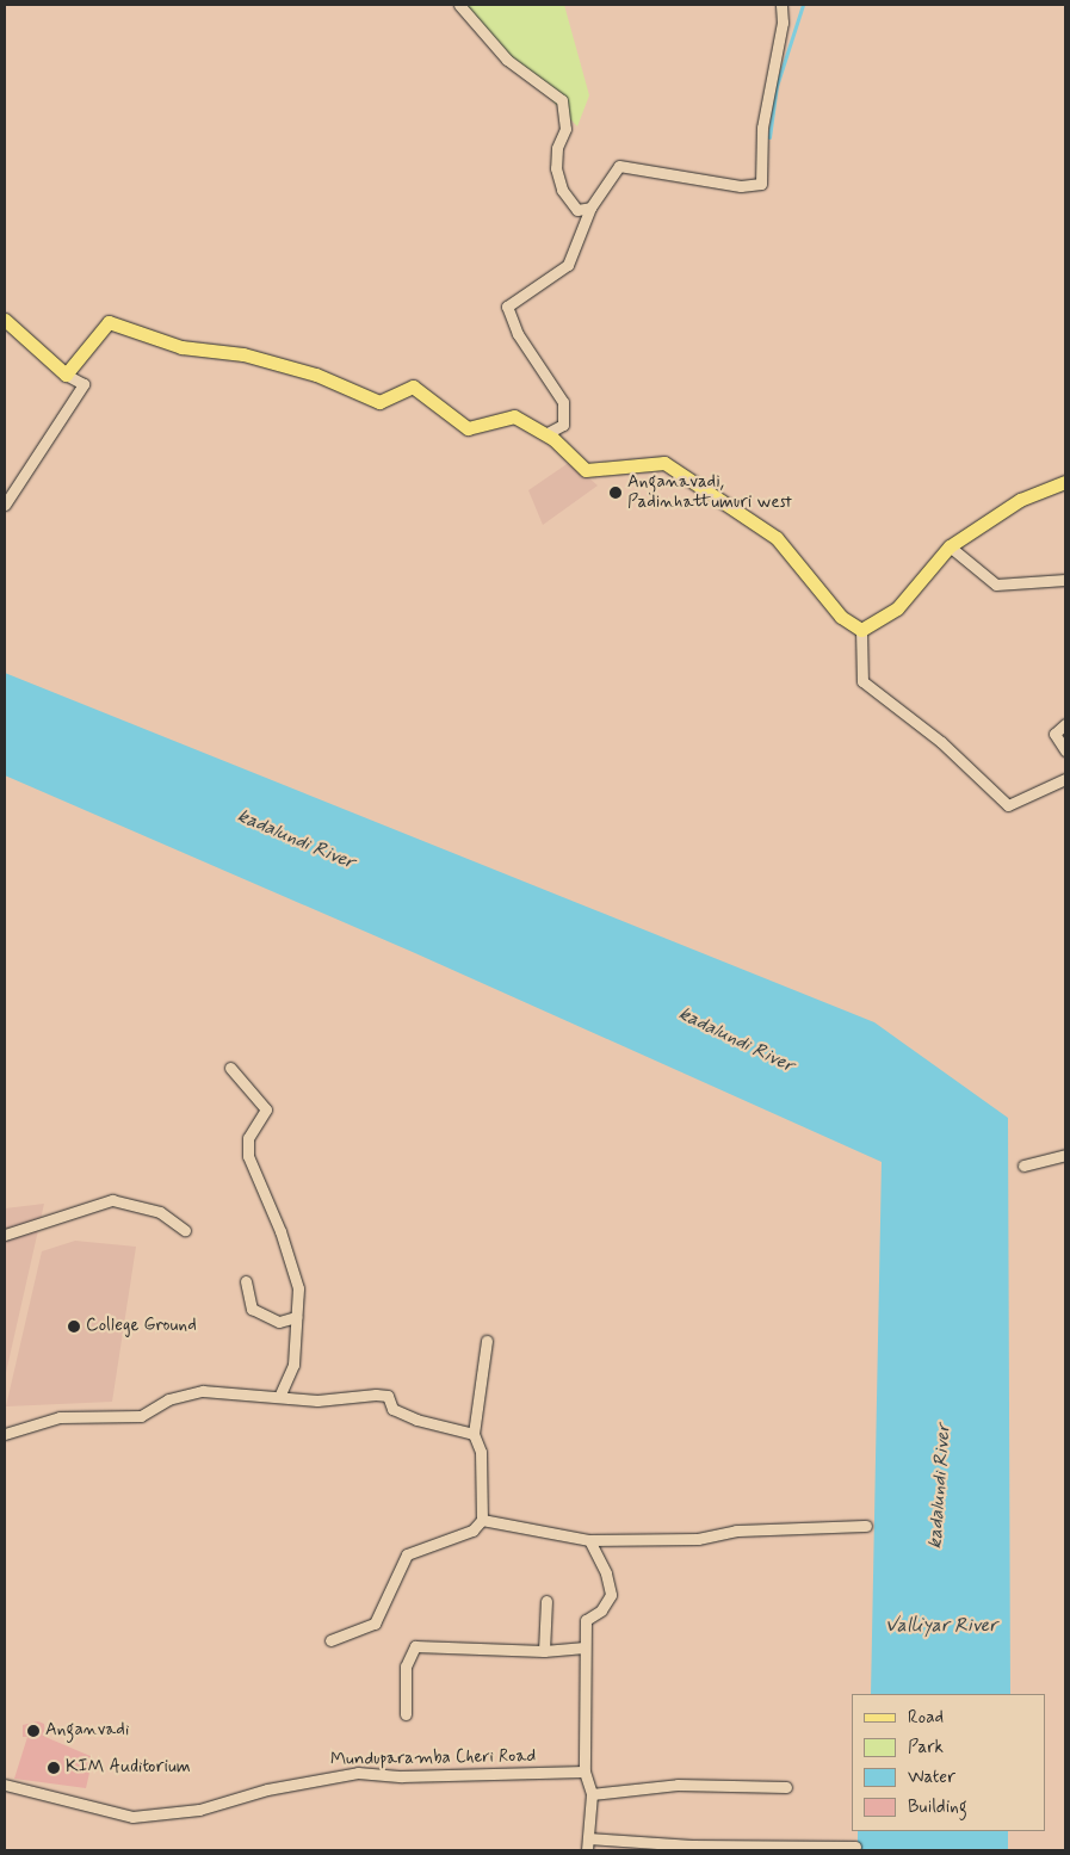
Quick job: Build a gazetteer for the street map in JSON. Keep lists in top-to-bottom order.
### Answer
{
  "streets": {
    "street": ["Munduparamba Cheri Road"]
  },
  "water": ["kadalundi River", "Valliyar River"],
  "places": [
    "Anganavadi, Padinhattumuri west",
    "College Ground",
    "Anganvadi",
    "KIM Auditorium"
  ],
  "legend": [
    "Road",
    "Park",
    "Water",
    "Building"
  ]
}
